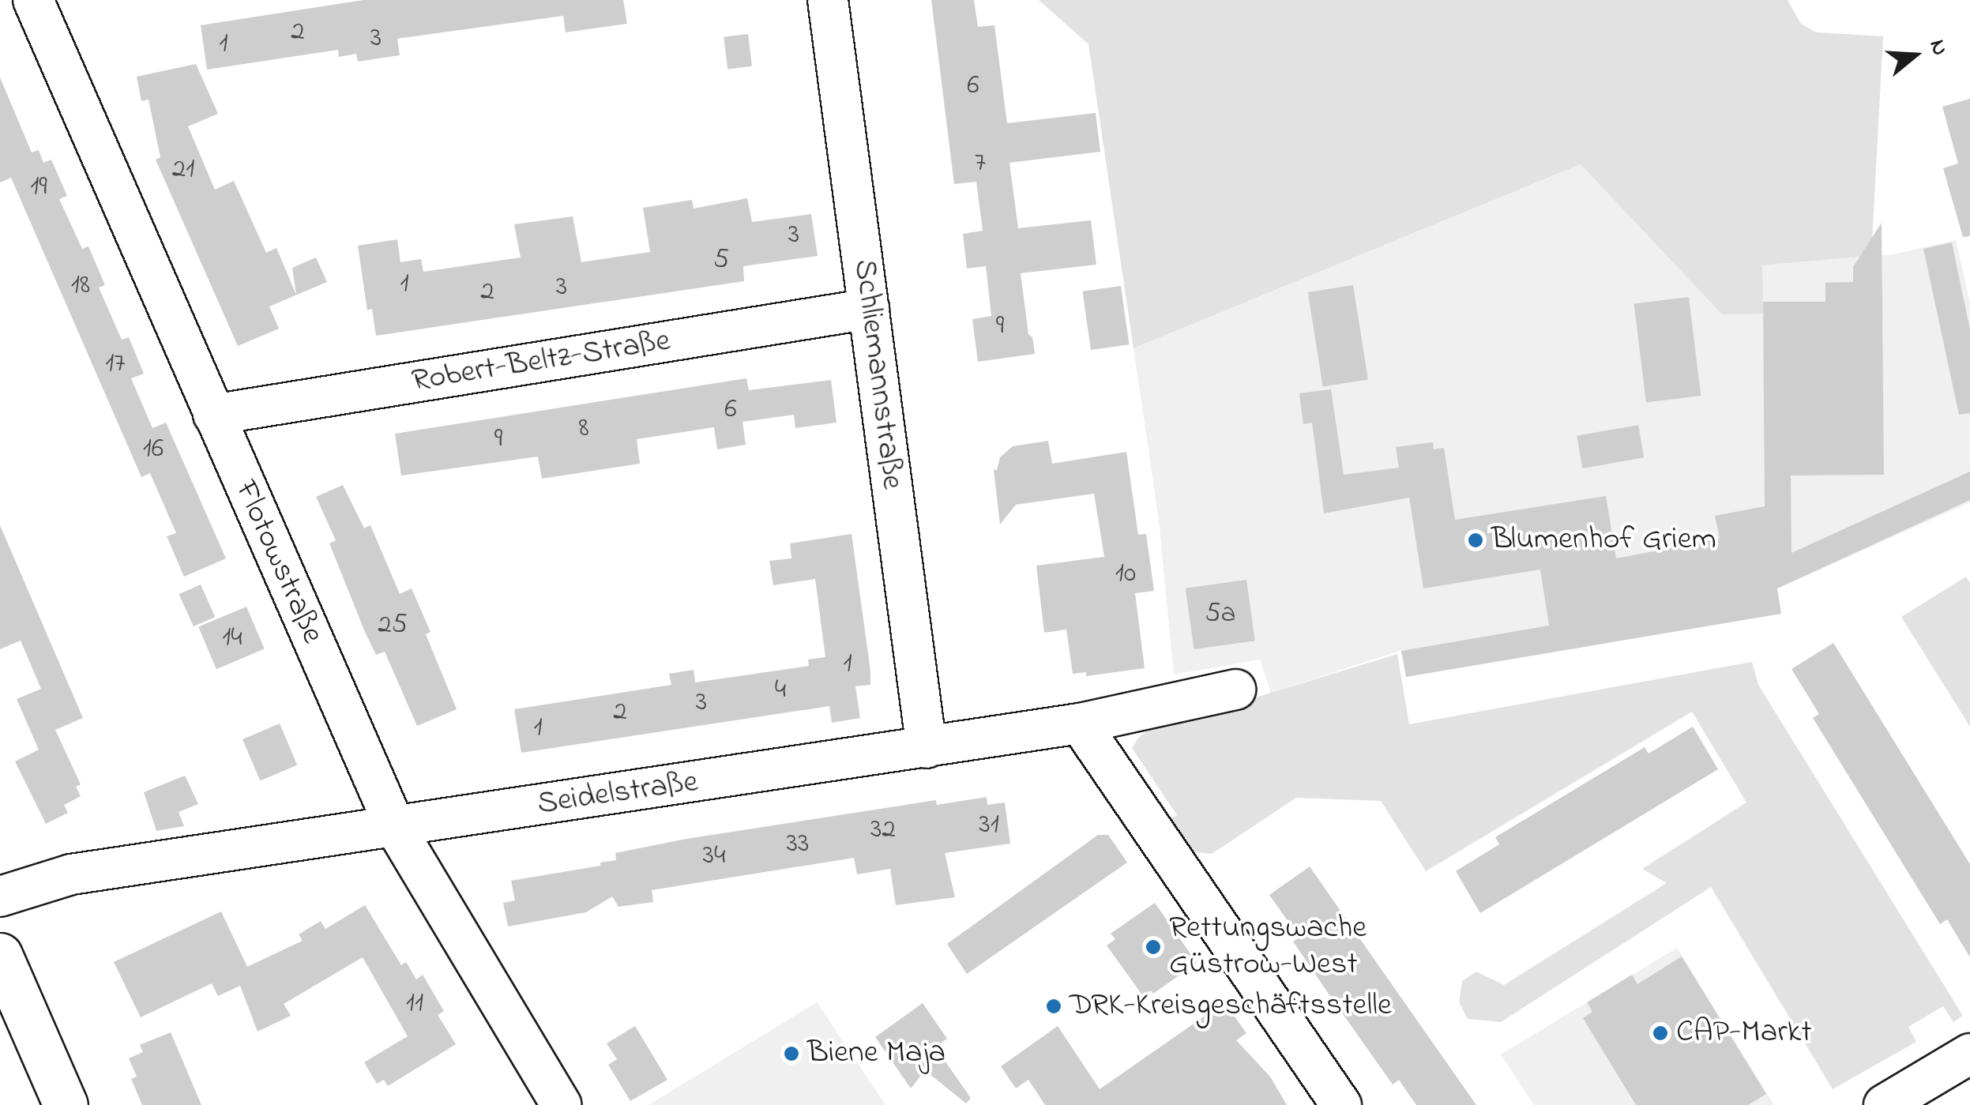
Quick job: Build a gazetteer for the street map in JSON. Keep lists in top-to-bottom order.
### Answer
{
  "streets": {
    "street": [
      "Robert-Beltz-Straße",
      "Schliemannstraße",
      "Flotowstraße",
      "Seidelstraße"
    ]
  },
  "crossings": [
    ["Robert-Beltz-Straße", "Schliemannstraße"],
    ["Robert-Beltz-Straße", "Flotowstraße"],
    ["Schliemannstraße", "Seidelstraße"],
    ["Flotowstraße", "Seidelstraße"]
  ],
  "places": [
    "Blumenhof Griem",
    "Rettungswache Güstrow-West",
    "DRK-Kreisgeschäftsstelle",
    "CAP-Markt",
    "Biene Maja"
  ],
  "house_numbers": [
    "2",
    "3",
    "1",
    "6",
    "7",
    "21",
    "19",
    "3",
    "5",
    "1",
    "18",
    "3",
    "2",
    "9",
    "17",
    "6",
    "8",
    "9",
    "16",
    "10",
    "5a",
    "25",
    "14",
    "1",
    "4",
    "3",
    "2",
    "1",
    "31",
    "32",
    "33",
    "34",
    "11"
  ],
  "north": "right"
}
